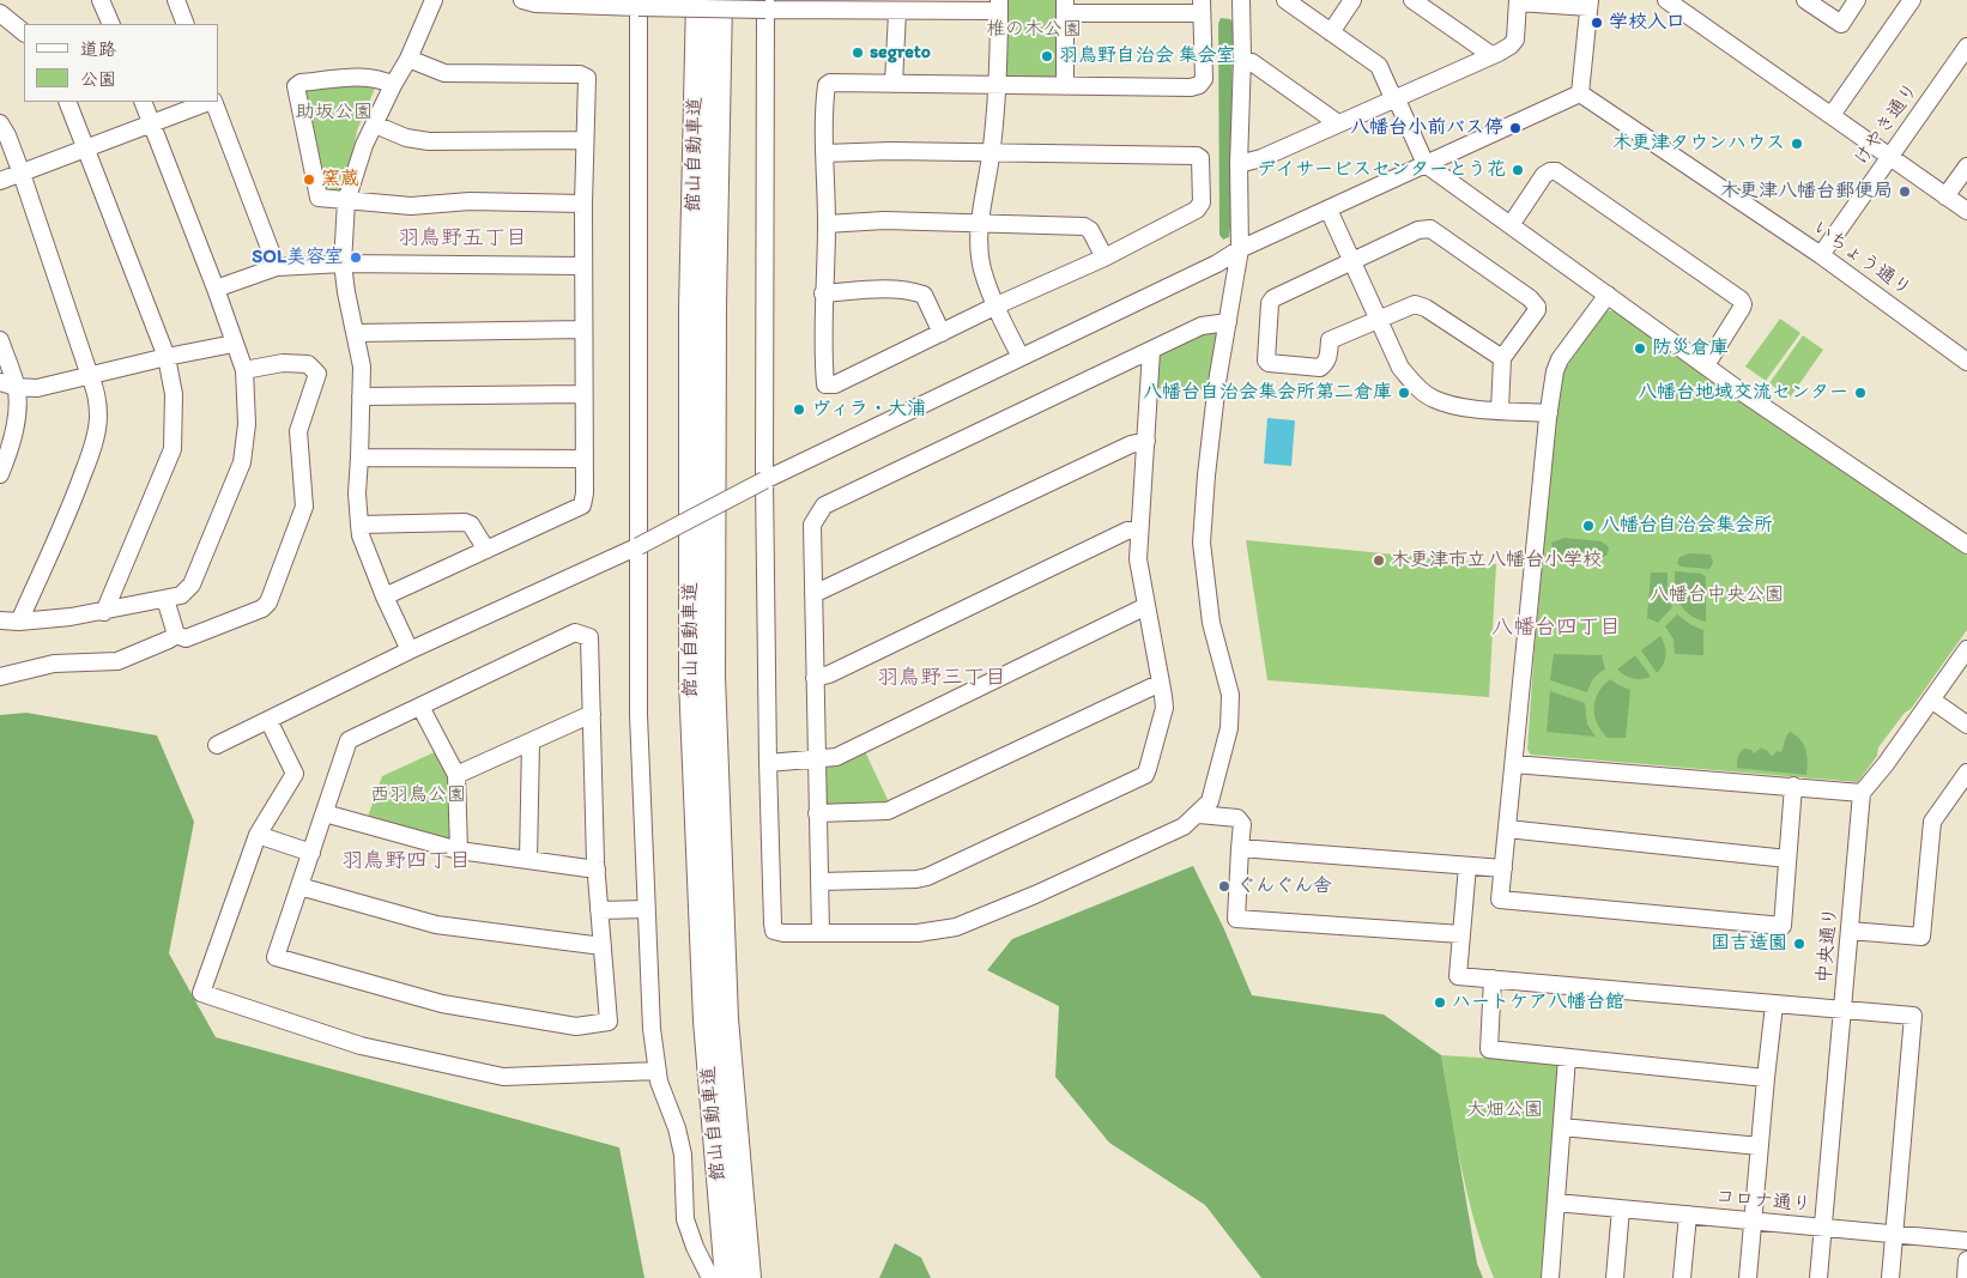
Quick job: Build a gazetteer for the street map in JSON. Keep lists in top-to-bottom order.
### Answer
{
  "streets": {
    "highway": ["館山自動車道"],
    "street": [
      "けやき通り",
      "いちょう通り",
      "中央通り",
      "コロナ通り"
    ]
  },
  "crossings": [
    ["けやき通り", "いちょう通り"],
    ["中央通り", "コロナ通り"]
  ],
  "districts": [
    "羽鳥野五丁目",
    "八幡台四丁目",
    "羽鳥野三丁目",
    "羽鳥野四丁目"
  ],
  "parks": [
    "椎の木公園",
    "助坂公園",
    "八幡台中央公園",
    "西羽鳥公園",
    "大畑公園"
  ],
  "places": [
    "学校入口",
    "segreto",
    "羽鳥野自治会 集会室",
    "八幡台小前バス停",
    "木更津タウンハウス",
    "デイサービスセンターとう花",
    "窯蔵",
    "木更津八幡台郵便局",
    "SOL美容室",
    "防災倉庫",
    "八幡台自治会集会所第二倉庫",
    "八幡台地域交流センター",
    "ヴィラ・大浦",
    "八幡台自治会集会所",
    "木更津市立八幡台小学校",
    "ぐんぐん舎",
    "国吉造園",
    "ハートケア八幡台館"
  ],
  "legend": ["道路", "公園"]
}
